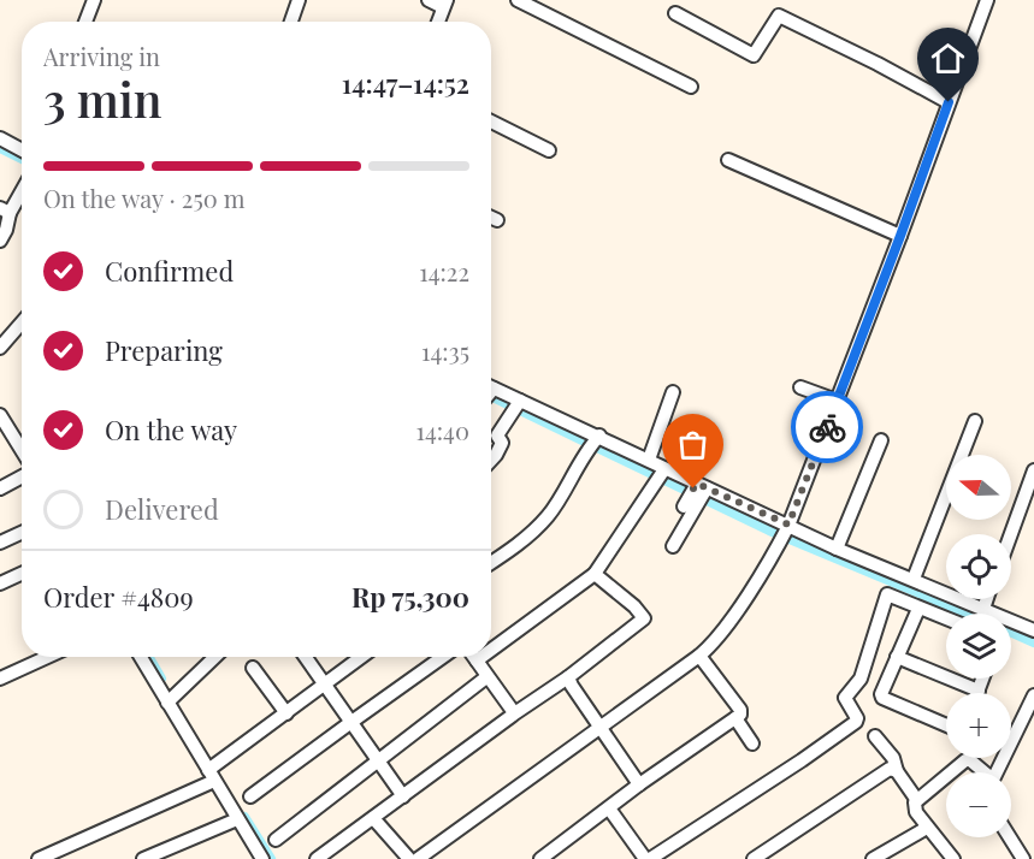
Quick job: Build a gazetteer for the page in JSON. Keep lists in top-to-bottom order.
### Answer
{
  "north": "left",
  "page": {
    "heading": ["3 min", "Arriving in", "14:47–14:52"],
    "panel": ["Order #4809", "Rp 75,300"],
    "bar": "On the way · 250 m",
    "list": [
      ["Confirmed", "14:22"],
      ["Preparing", "14:35"],
      ["On the way", "14:40"],
      "Delivered"
    ],
    "map_buttons": ["+", "−"]
  }
}
